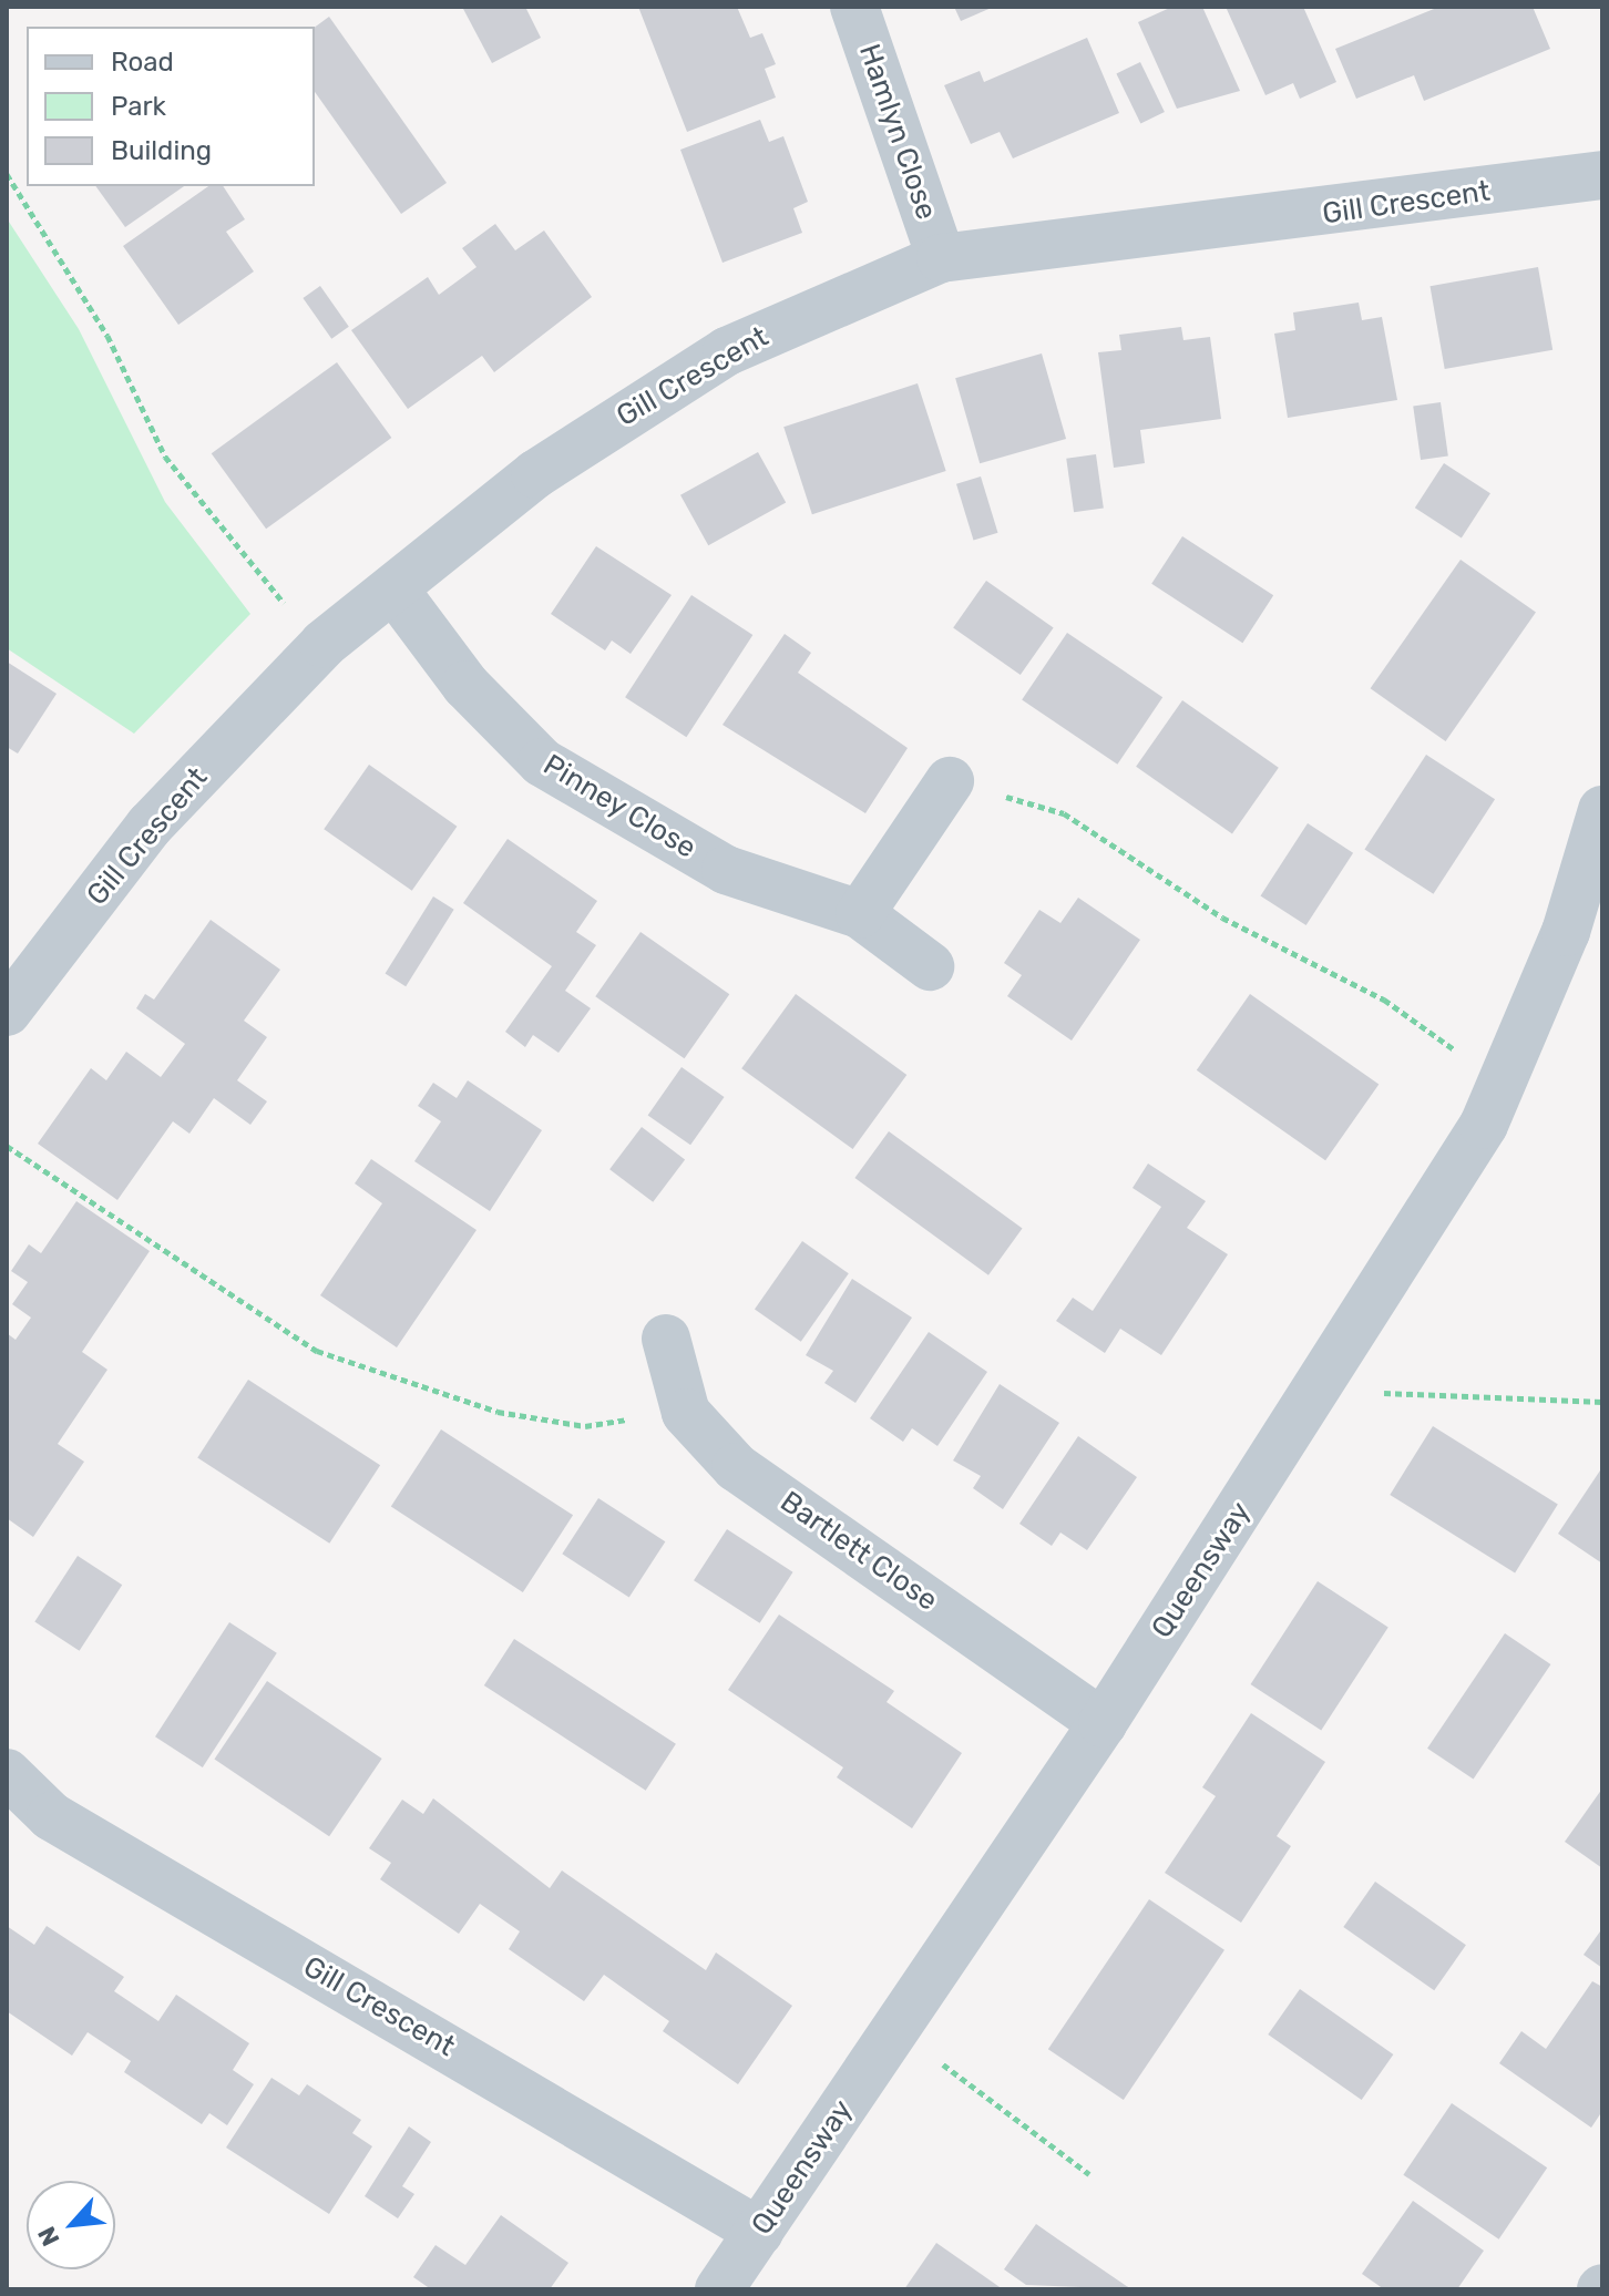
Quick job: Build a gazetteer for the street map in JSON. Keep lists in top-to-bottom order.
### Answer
{
  "streets": {
    "street": [
      "Hamlyn Close",
      "Gill Crescent",
      "Pinney Close",
      "Bartlett Close",
      "Queensway"
    ]
  },
  "crossings": [
    ["Hamlyn Close", "Gill Crescent"],
    ["Gill Crescent", "Pinney Close"],
    ["Gill Crescent", "Queensway"],
    ["Bartlett Close", "Queensway"]
  ],
  "legend": ["Road", "Park", "Building"],
  "north": "bottom left"
}
